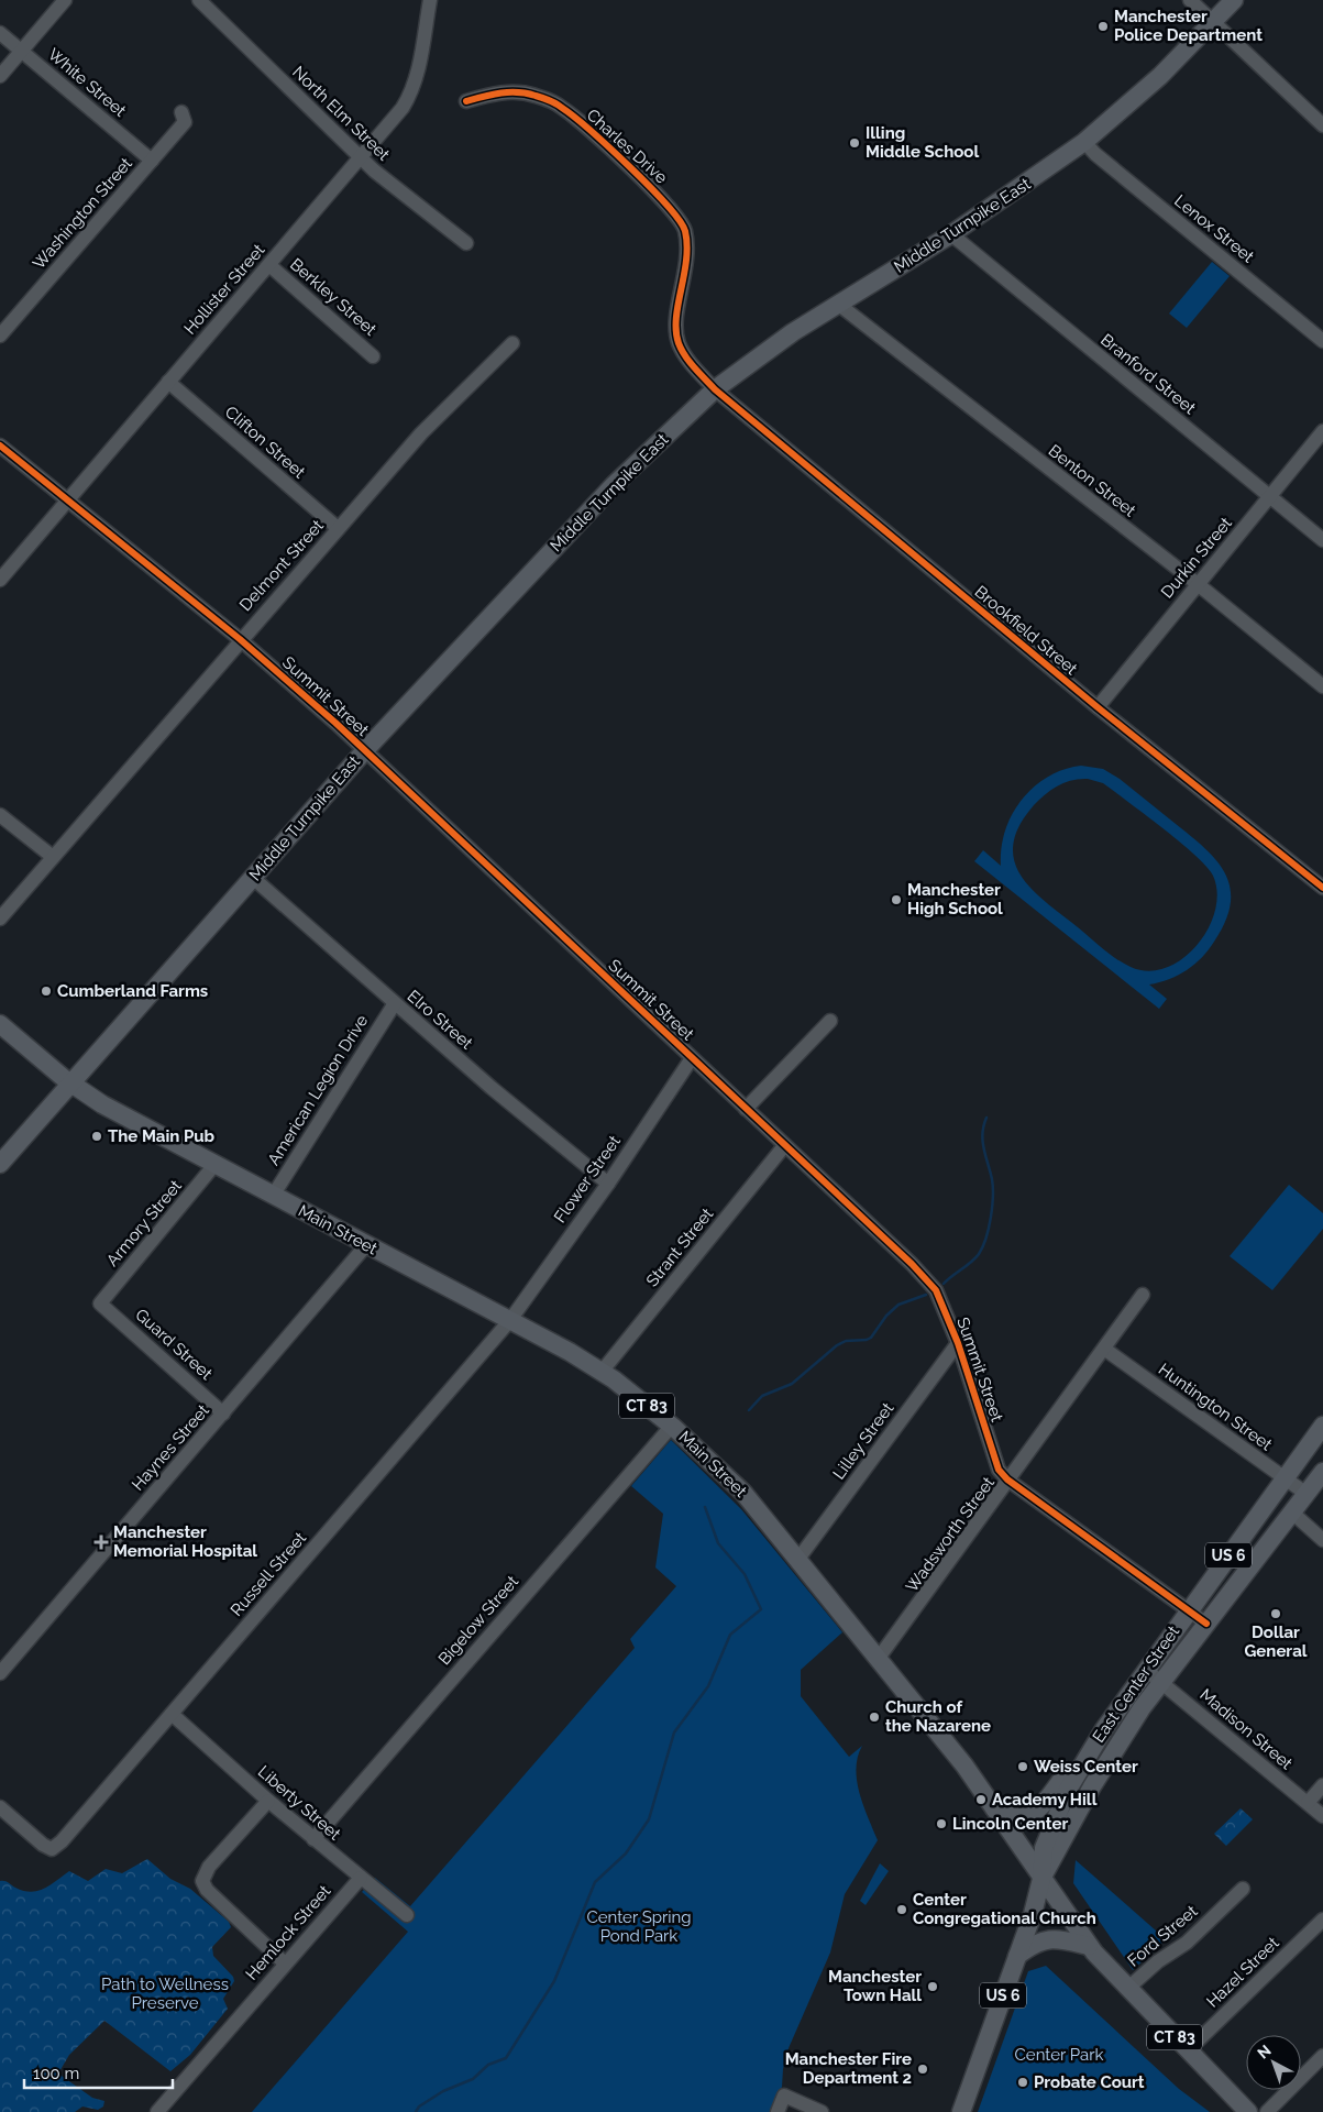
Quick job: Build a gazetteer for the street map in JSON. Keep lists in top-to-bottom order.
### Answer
{
  "streets": {
    "main road": [
      "Middle Turnpike East",
      "Main Street",
      "CT 83",
      "US 6",
      "East Center Street"
    ],
    "street": [
      "White Street",
      "North Elm Street",
      "Charles Drive",
      "Washington Street",
      "Lenox Street",
      "Hollister Street",
      "Berkley Street",
      "Branford Street",
      "Clifton Street",
      "Benton Street",
      "Durkin Street",
      "Delmont Street",
      "Brookfield Street",
      "Summit Street",
      "Elro Street",
      "American Legion Drive",
      "Flower Street",
      "Armory Street",
      "Strant Street",
      "Guard Street",
      "Huntington Street",
      "Lilley Street",
      "Haynes Street",
      "Wadsworth Street",
      "Russell Street",
      "Bigelow Street",
      "Madison Street",
      "Liberty Street",
      "Hemlock Street",
      "Ford Street",
      "Hazel Street"
    ]
  },
  "crossings": [
    ["White Street", "Washington Street"],
    ["North Elm Street", "Hollister Street"],
    ["Charles Drive", "Middle Turnpike East"],
    ["Charles Drive", "Brookfield Street"],
    ["Middle Turnpike East", "Lenox Street"],
    ["Middle Turnpike East", "Branford Street"],
    ["Middle Turnpike East", "Benton Street"],
    ["Middle Turnpike East", "Brookfield Street"],
    ["Middle Turnpike East", "Summit Street"],
    ["Middle Turnpike East", "Elro Street"],
    ["Middle Turnpike East", "Main Street"],
    ["Hollister Street", "Berkley Street"],
    ["Hollister Street", "Clifton Street"],
    ["Hollister Street", "Summit Street"],
    ["Branford Street", "Durkin Street"],
    ["Clifton Street", "Delmont Street"],
    ["Benton Street", "Durkin Street"],
    ["Durkin Street", "Brookfield Street"],
    ["Delmont Street", "Summit Street"],
    ["Summit Street", "Flower Street"],
    ["Summit Street", "Strant Street"],
    ["Summit Street", "Lilley Street"],
    ["Summit Street", "Wadsworth Street"],
    ["Summit Street", "East Center Street"],
    ["Elro Street", "American Legion Drive"],
    ["Elro Street", "Flower Street"],
    ["American Legion Drive", "Main Street"],
    ["Flower Street", "Main Street"],
    ["Flower Street", "Russell Street"],
    ["Armory Street", "Main Street"],
    ["Armory Street", "Guard Street"],
    ["Main Street", "Strant Street"],
    ["Main Street", "Lilley Street"],
    ["Main Street", "Haynes Street"],
    ["Main Street", "Wadsworth Street"],
    ["Main Street", "US 6"],
    ["Main Street", "Russell Street"],
    ["Main Street", "Bigelow Street"],
    ["Main Street", "East Center Street"],
    ["Main Street", "Ford Street"],
    ["Main Street", "Hazel Street"],
    ["Guard Street", "Haynes Street"],
    ["Huntington Street", "Wadsworth Street"],
    ["Huntington Street", "East Center Street"],
    ["US 6", "East Center Street"],
    ["Russell Street", "Liberty Street"],
    ["Bigelow Street", "Liberty Street"],
    ["East Center Street", "Madison Street"],
    ["Liberty Street", "Hemlock Street"]
  ],
  "parks": ["Center Spring Pond Park", "Path to Wellness Preserve", "Center Park"],
  "places": {
    "other": [
      "Manchester Police Department",
      "Illing Middle School",
      "Manchester High School",
      "Cumberland Farms",
      "The Main Pub",
      "Dollar General",
      "Church of the Nazarene",
      "Weiss Center",
      "Academy Hill",
      "Lincoln Center",
      "Center Congregational Church",
      "Manchester Town Hall",
      "Manchester Fire Department 2",
      "Probate Court"
    ],
    "health": ["Manchester Memorial Hospital"]
  },
  "scale_bar": "100 m",
  "north": "top left"
}
